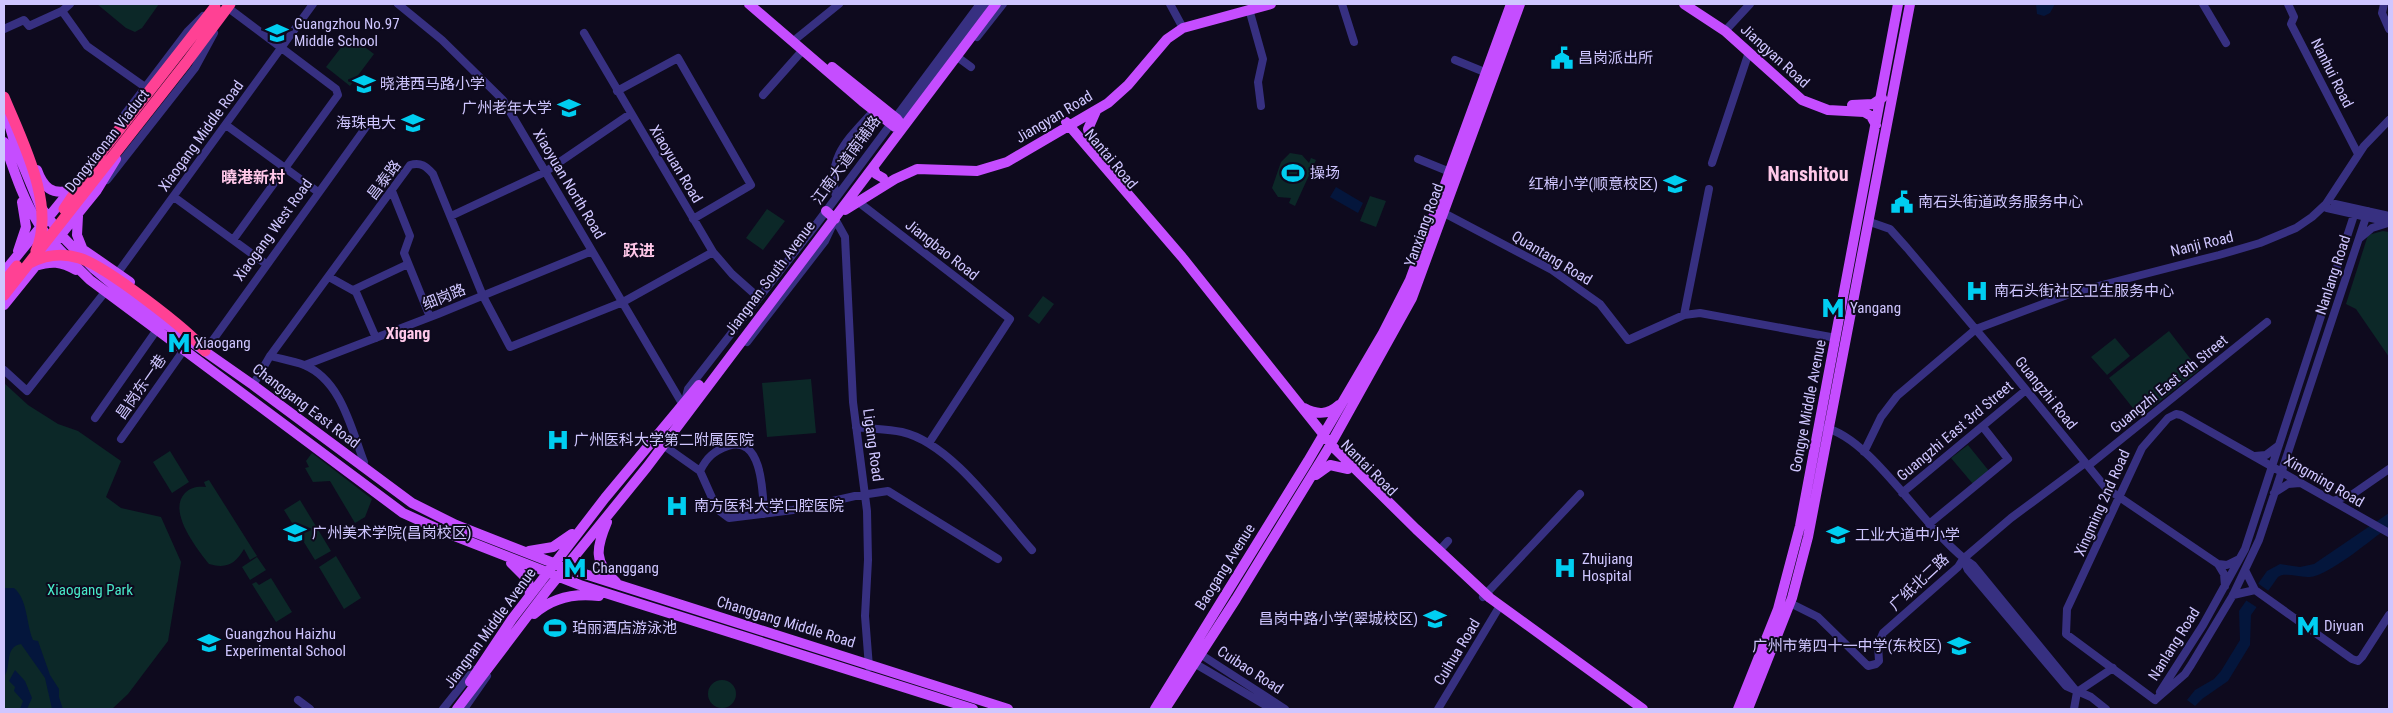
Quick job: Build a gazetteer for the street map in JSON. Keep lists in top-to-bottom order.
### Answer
{
  "streets": {
    "highway": ["Dongxiaonan Viaduct"],
    "main road": [
      "Jiangyan Road",
      "Nantai Road",
      "Yanxiang Road",
      "Jiangnan South Avenue",
      "Changgang East Road",
      "Gongye Middle Avenue",
      "Baogang Avenue",
      "Changgang Middle Road",
      "Jiangnan Middle Avenue"
    ],
    "street": [
      "Nanhui Road",
      "Xiaogang Middle Road",
      "江南大道南辅路",
      "Xiaoyuan Road",
      "昌泰路",
      "Xiaoyuan North Road",
      "Xiaogang West Road",
      "Nanji Road",
      "Jiangbao Road",
      "Quantang Road",
      "Nanlang Road",
      "细岗路",
      "Guangzhi East 5th Street",
      "昌岗东一巷",
      "Guangzhi Road",
      "Guangzhi East 3rd Street",
      "Ligang Road",
      "Xingming Road",
      "Xingming 2nd Road",
      "广纸北二路",
      "Cuihua Road",
      "Cuibao Road"
    ]
  },
  "crossings": [
    ["Jiangyan Road", "Nantai Road"],
    ["Jiangyan Road", "江南大道南辅路"],
    ["Jiangyan Road", "Jiangbao Road"],
    ["Jiangyan Road", "Jiangnan South Avenue"],
    ["Jiangyan Road", "Gongye Middle Avenue"],
    ["Jiangyan Road", "Ligang Road"],
    ["Nanhui Road", "Nanji Road"],
    ["Xiaogang Middle Road", "Changgang East Road"],
    ["Dongxiaonan Viaduct", "Changgang East Road"],
    ["Nantai Road", "Yanxiang Road"],
    ["Nantai Road", "Baogang Avenue"],
    ["Nantai Road", "Cuihua Road"],
    ["江南大道南辅路", "Jiangnan South Avenue"],
    ["江南大道南辅路", "Ligang Road"],
    ["昌泰路", "Xiaoyuan North Road"],
    ["昌泰路", "细岗路"],
    ["昌泰路", "Changgang East Road"],
    ["Xiaoyuan North Road", "Jiangnan South Avenue"],
    ["Xiaoyuan North Road", "细岗路"],
    ["Yanxiang Road", "Quantang Road"],
    ["Yanxiang Road", "Baogang Avenue"],
    ["Xiaogang West Road", "Changgang East Road"],
    ["Nanji Road", "Guangzhi Road"],
    ["Jiangbao Road", "Jiangnan South Avenue"],
    ["Quantang Road", "Gongye Middle Avenue"],
    ["Nanlang Road", "Xingming Road"],
    ["Nanlang Road", "Xingming 2nd Road"],
    ["Jiangnan South Avenue", "Changgang East Road"],
    ["Jiangnan South Avenue", "Ligang Road"],
    ["Jiangnan South Avenue", "Changgang Middle Road"],
    ["Jiangnan South Avenue", "Jiangnan Middle Avenue"],
    ["Guangzhi East 5th Street", "Guangzhi Road"],
    ["Guangzhi East 5th Street", "广纸北二路"],
    ["昌岗东一巷", "Changgang East Road"],
    ["Guangzhi Road", "Guangzhi East 3rd Street"],
    ["Guangzhi Road", "Xingming 2nd Road"],
    ["Guangzhi Road", "广纸北二路"],
    ["Changgang East Road", "Changgang Middle Road"],
    ["Changgang East Road", "Jiangnan Middle Avenue"],
    ["Ligang Road", "Changgang Middle Road"],
    ["Xingming Road", "Xingming 2nd Road"],
    ["Baogang Avenue", "Cuibao Road"],
    ["Changgang Middle Road", "Jiangnan Middle Avenue"]
  ],
  "districts": [
    "Nanshitou",
    "曉港新村",
    "跃进",
    "Xigang"
  ],
  "parks": ["Xiaogang Park"],
  "places": {
    "school or university": [
      "Guangzhou No.97 Middle School",
      "晓港西马路小学",
      "广州老年大学",
      "海珠电大",
      "红棉小学(顺意校区)",
      "广州美术学院(昌岗校区)",
      "工业大道中小学",
      "昌岗中路小学(翠城校区)",
      "Guangzhou Haizhu Experimental School",
      "广州市第四十一中学(东校区)"
    ],
    "public building": ["昌岗派出所", "南石头街道政务服务中心"],
    "sports": ["操场", "珀丽酒店游泳池"],
    "hospital": [
      "南石头街社区卫生服务中心",
      "广州医科大学第二附属医院",
      "南方医科大学口腔医院",
      "Zhujiang Hospital"
    ],
    "metro station": [
      "Yangang",
      "Xiaogang",
      "Changgang",
      "Diyuan"
    ]
  }
}
